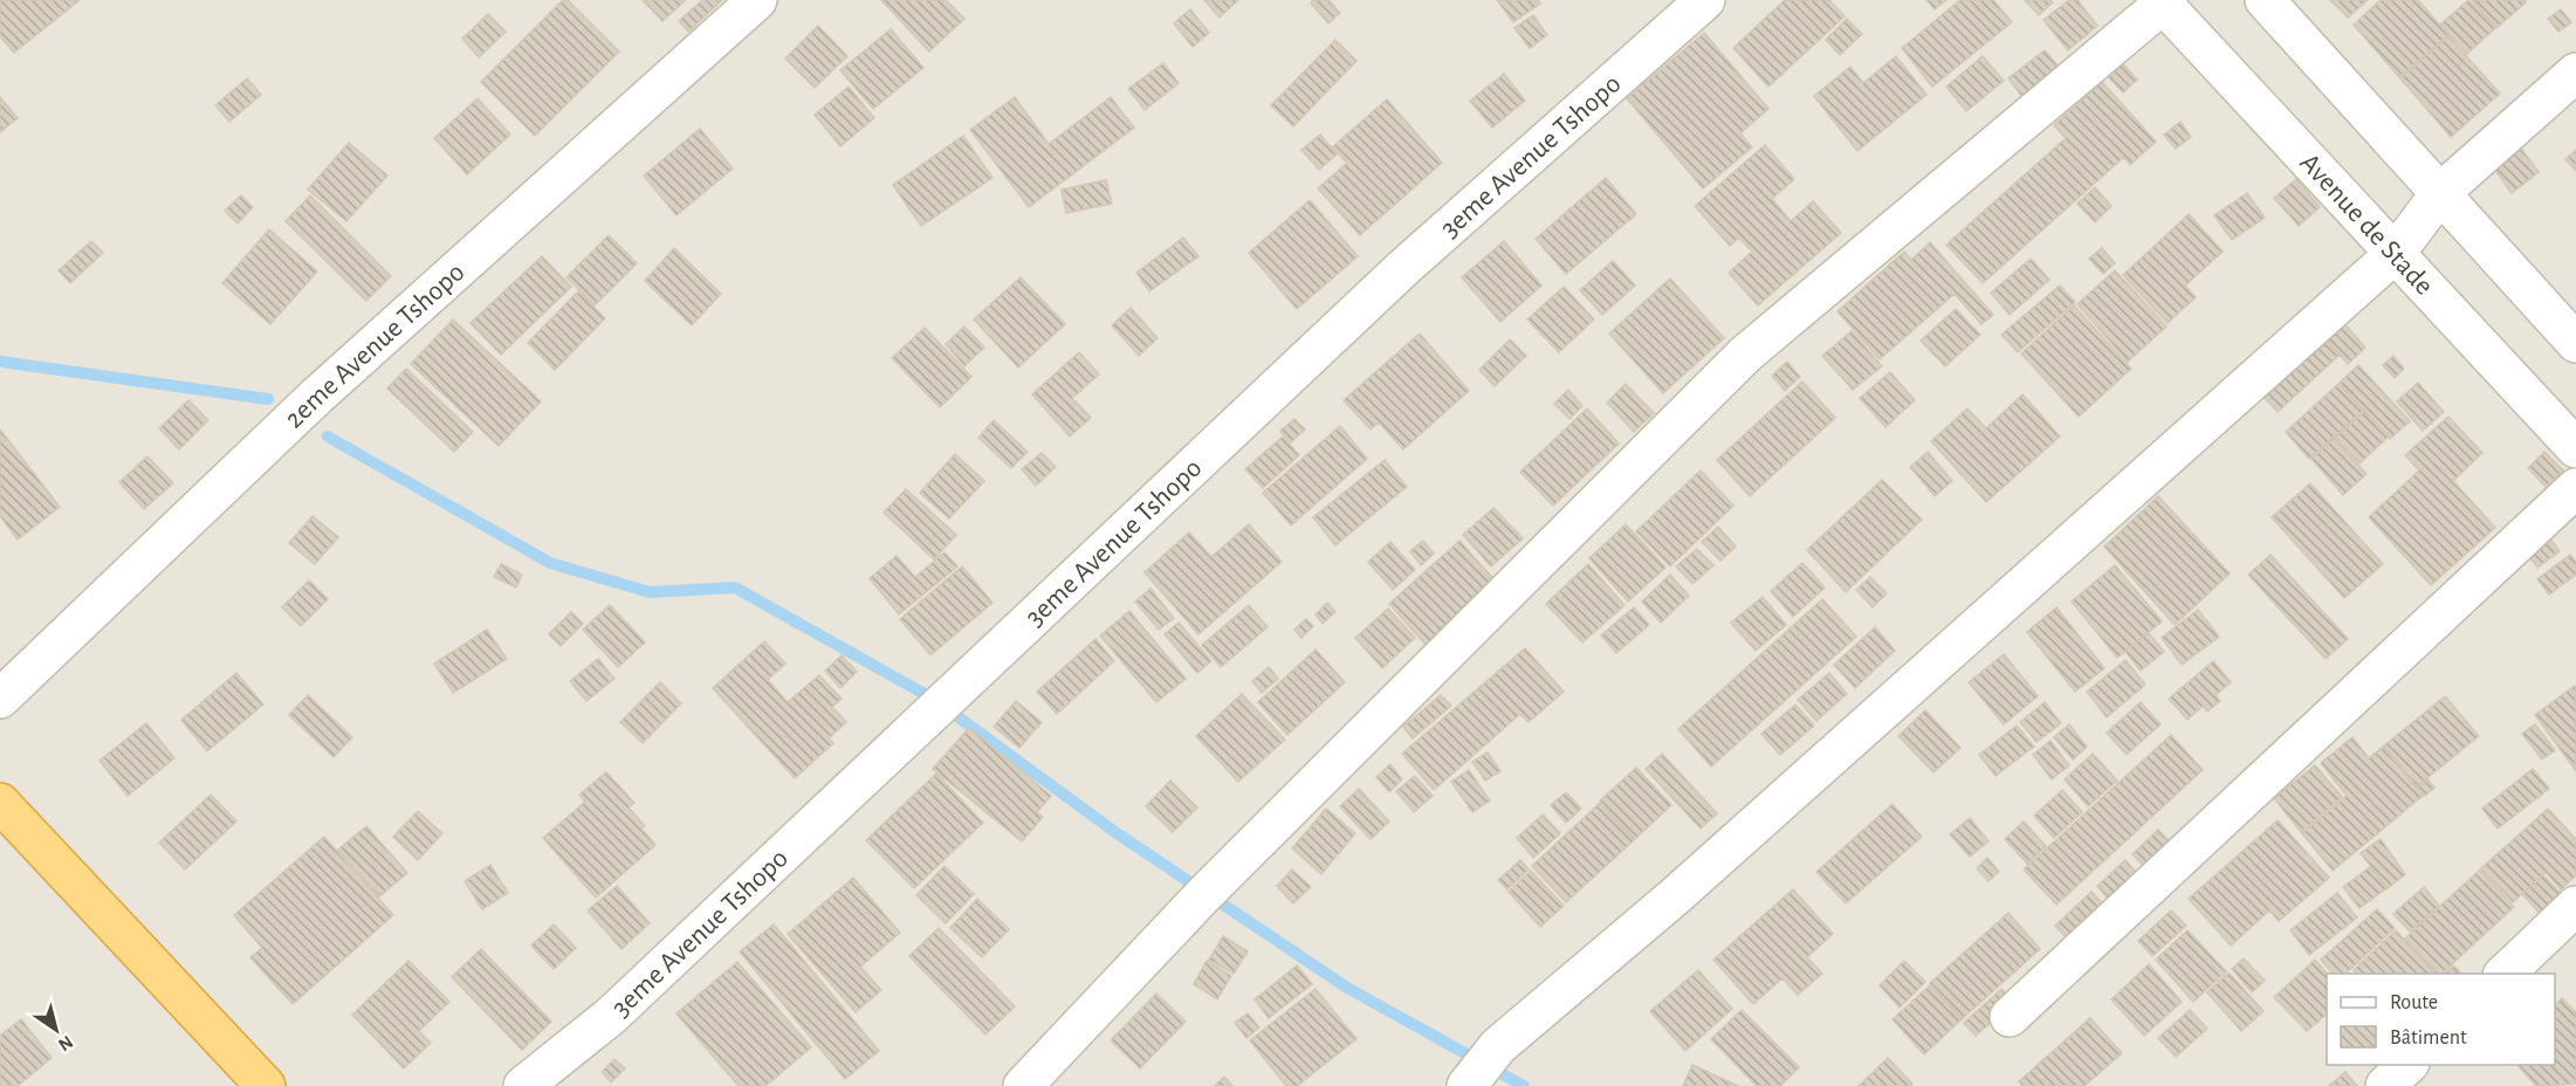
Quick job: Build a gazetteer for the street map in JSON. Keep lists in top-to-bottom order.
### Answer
{
  "streets": {
    "street": ["3eme Avenue Tshopo", "Avenue de Stade", "2eme Avenue Tshopo"]
  },
  "legend": ["Route", "Bâtiment"],
  "north": "bottom right"
}
